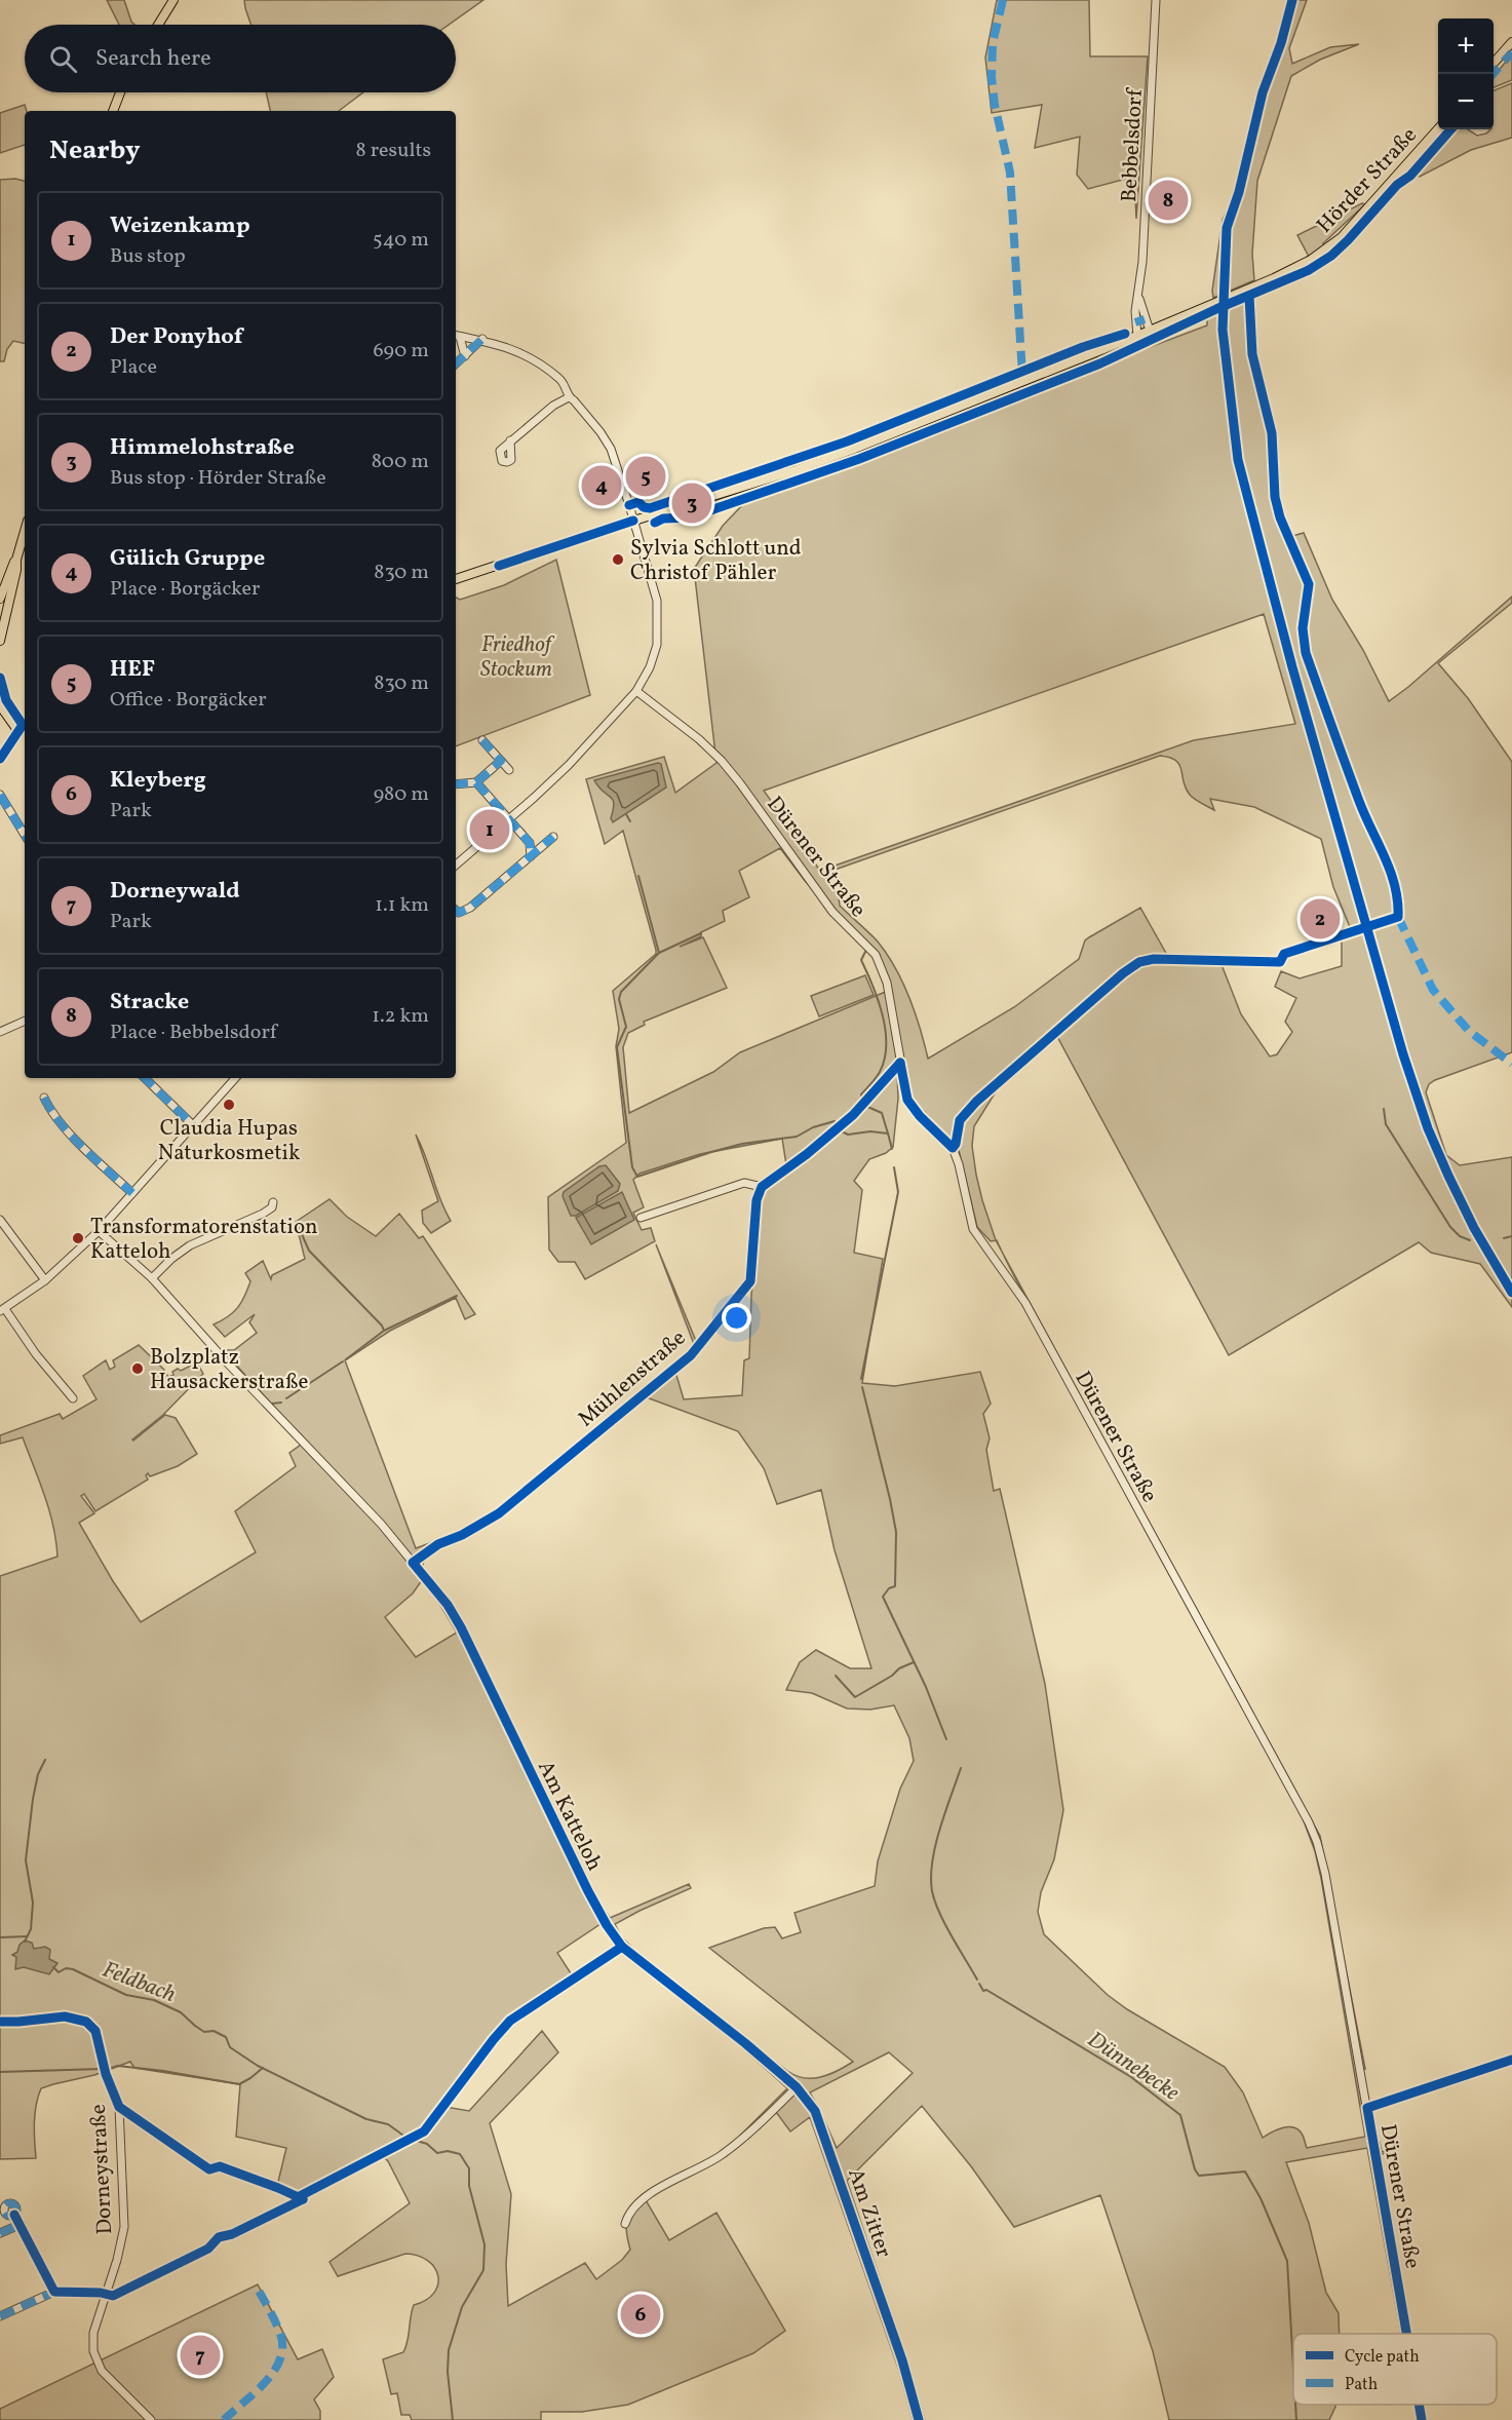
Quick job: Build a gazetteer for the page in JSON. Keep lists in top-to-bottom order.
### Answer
{
  "streets": {
    "main road": ["Hörder Straße"],
    "street": [
      "Bebbelsdorf",
      "Dürener Straße",
      "Mühlenstraße",
      "Am Katteloh",
      "Dorneystraße",
      "Am Zitter"
    ]
  },
  "crossings": [
    ["Bebbelsdorf", "Hörder Straße"],
    ["Mühlenstraße", "Am Katteloh"],
    ["Am Katteloh", "Am Zitter"]
  ],
  "water": ["Feldbach", "Dünnebecke"],
  "parks": ["Friedhof Stockum"],
  "places": [
    "Sylvia Schlott und Christof Pähler",
    "Claudia Hupas Naturkosmetik",
    "Transformatorenstation Katteloh",
    "Bolzplatz Hausackerstraße"
  ],
  "legend": ["Cycle path", "Path"],
  "page": {
    "map_buttons": ["+", "−"],
    "search": "Search here",
    "heading": ["Nearby", "8 results"],
    "pins": [
      "8",
      "5",
      "4",
      "3",
      "1",
      "2",
      "6",
      "7"
    ],
    "list": [
      {
        "mark": "1",
        "name": "Weizenkamp",
        "note": "Bus stop",
        "value": "540 m"
      },
      {
        "mark": "2",
        "name": "Der Ponyhof",
        "note": "Place",
        "value": "690 m"
      },
      {
        "mark": "3",
        "name": "Himmelohstraße",
        "note": "Bus stop · Hörder Straße",
        "value": "800 m"
      },
      {
        "mark": "4",
        "name": "Gülich Gruppe",
        "note": "Place · Borgäcker",
        "value": "830 m"
      },
      {
        "mark": "5",
        "name": "HEF",
        "note": "Office · Borgäcker",
        "value": "830 m"
      },
      {
        "mark": "6",
        "name": "Kleyberg",
        "note": "Park",
        "value": "980 m"
      },
      {
        "mark": "7",
        "name": "Dorneywald",
        "note": "Park",
        "value": "1.1 km"
      },
      {
        "mark": "8",
        "name": "Stracke",
        "note": "Place · Bebbelsdorf",
        "value": "1.2 km"
      }
    ]
  }
}
